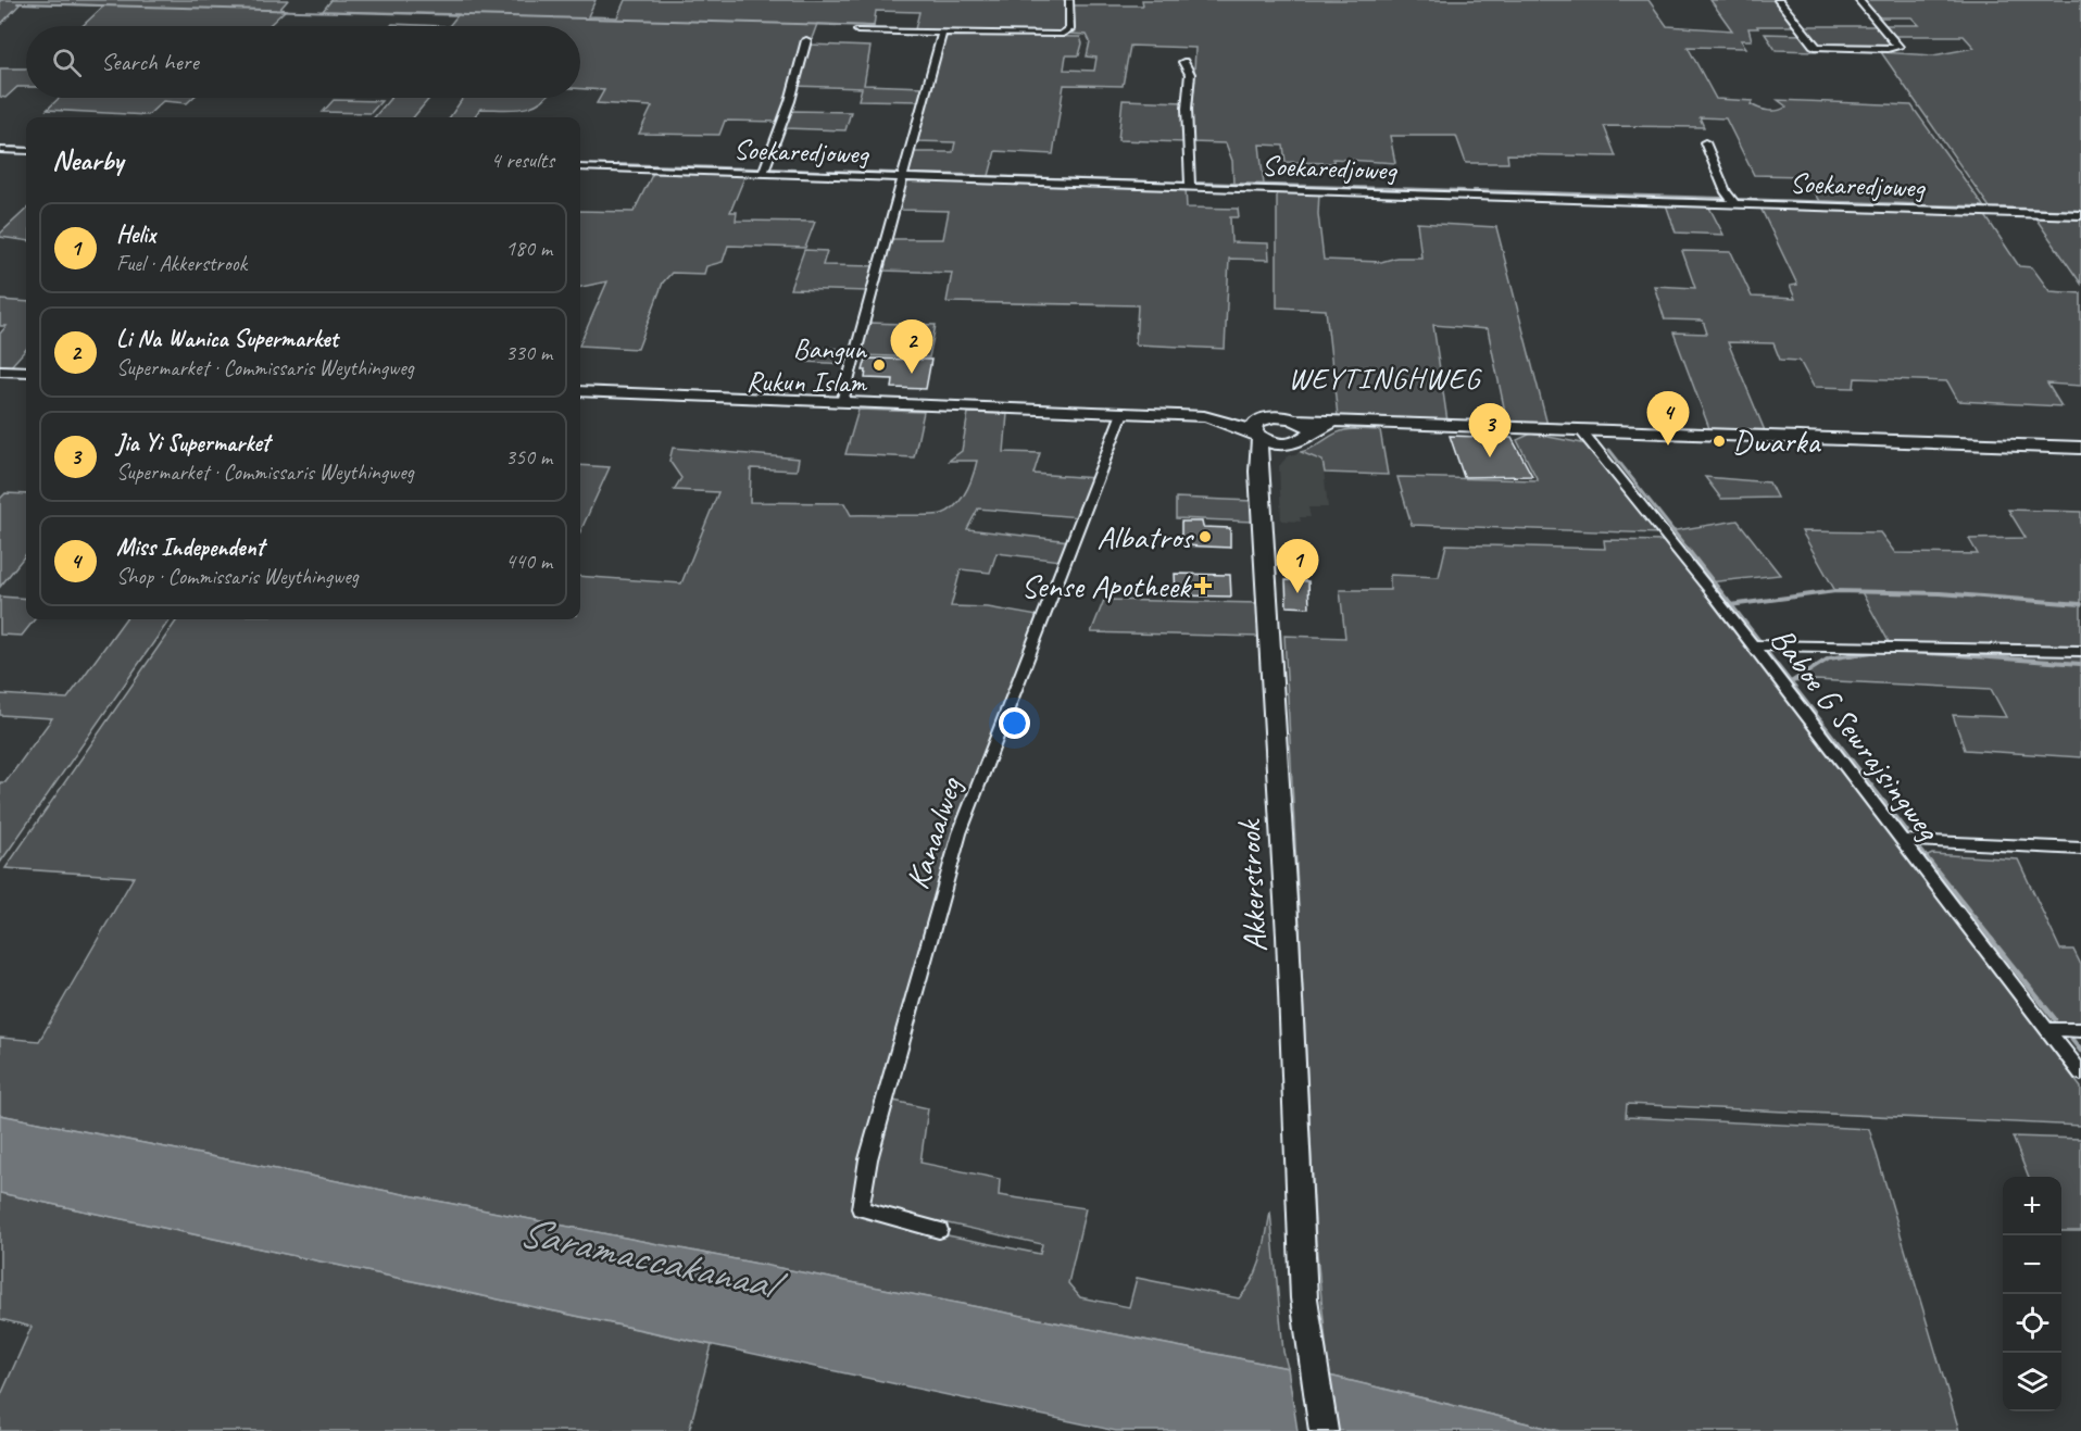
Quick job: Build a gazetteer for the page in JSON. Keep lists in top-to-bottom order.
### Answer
{
  "streets": {
    "main road": ["Akkerstrook"],
    "street": ["Soekaredjoweg", "Baboe G Sewrajsingweg", "Kanaalweg"]
  },
  "districts": ["WEYTINGHWEG"],
  "water": ["Saramaccakanaal"],
  "places": {
    "other": ["Bangun Rukun Islam", "Dwarka", "Albatros"],
    "health": ["Sense Apotheek"]
  },
  "page": {
    "search": "Search here",
    "heading": ["Nearby", "4 results"],
    "list": [
      {
        "mark": "1",
        "name": "Helix",
        "note": "Fuel · Akkerstrook",
        "value": "180 m"
      },
      {
        "mark": "2",
        "name": "Li Na Wanica Supermarket",
        "note": "Supermarket · Commissaris Weythingweg",
        "value": "330 m"
      },
      {
        "mark": "3",
        "name": "Jia Yi Supermarket",
        "note": "Supermarket · Commissaris Weythingweg",
        "value": "350 m"
      },
      {
        "mark": "4",
        "name": "Miss Independent",
        "note": "Shop · Commissaris Weythingweg",
        "value": "440 m"
      }
    ],
    "pins": [
      "2",
      "4",
      "3",
      "1"
    ],
    "map_buttons": ["+", "−"]
  }
}
